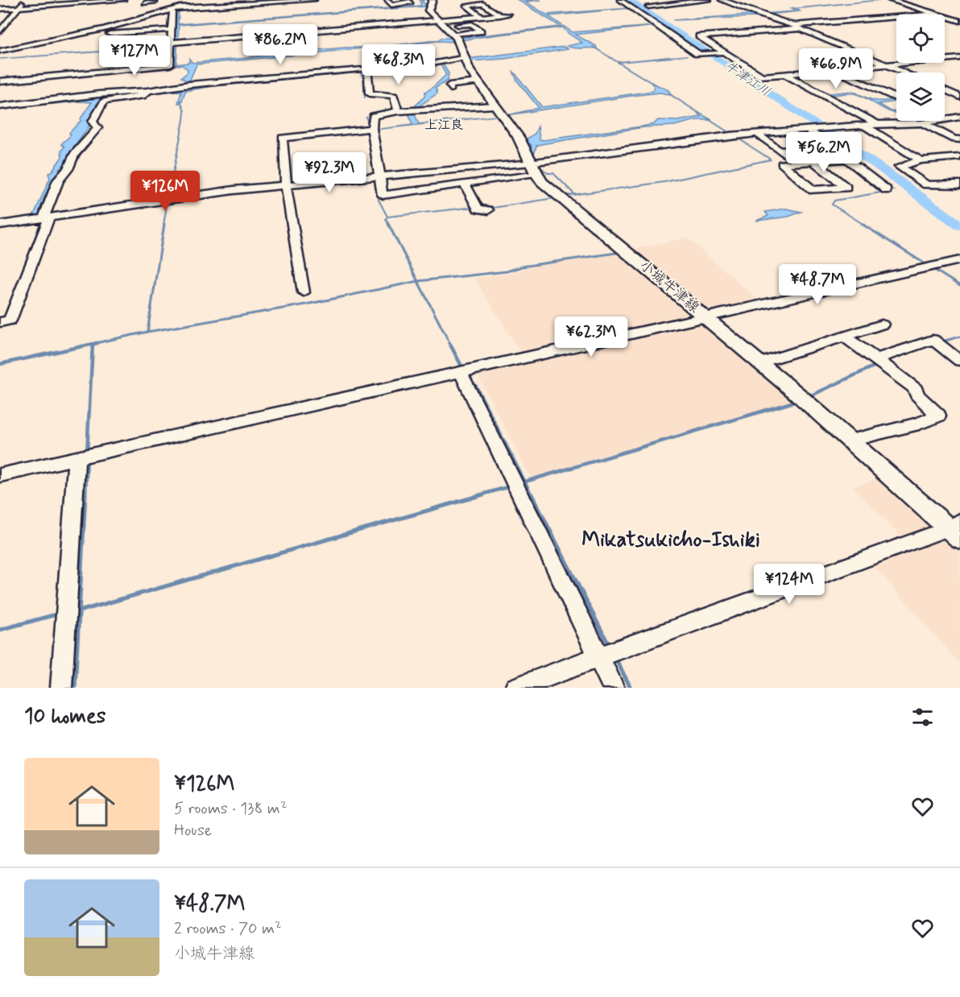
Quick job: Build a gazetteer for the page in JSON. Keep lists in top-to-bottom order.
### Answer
{
  "streets": {
    "main road": ["小城牛津線"]
  },
  "districts": ["上江良", "Mikatsukicho-Ishiki"],
  "water": ["牛津江川"],
  "page": {
    "price": [
      "¥86.2M",
      "¥127M",
      "¥68.3M",
      "¥66.9M",
      "¥56.2M",
      "¥92.3M",
      "¥126M",
      "¥48.7M",
      "¥62.3M",
      "¥124M"
    ],
    "heading": "10 homes",
    "list": [
      {
        "name": "¥126M",
        "note": "5 rooms · 138 m² · House"
      },
      {
        "name": "¥48.7M",
        "note": "2 rooms · 70 m² · 小城牛津線"
      }
    ]
  }
}
